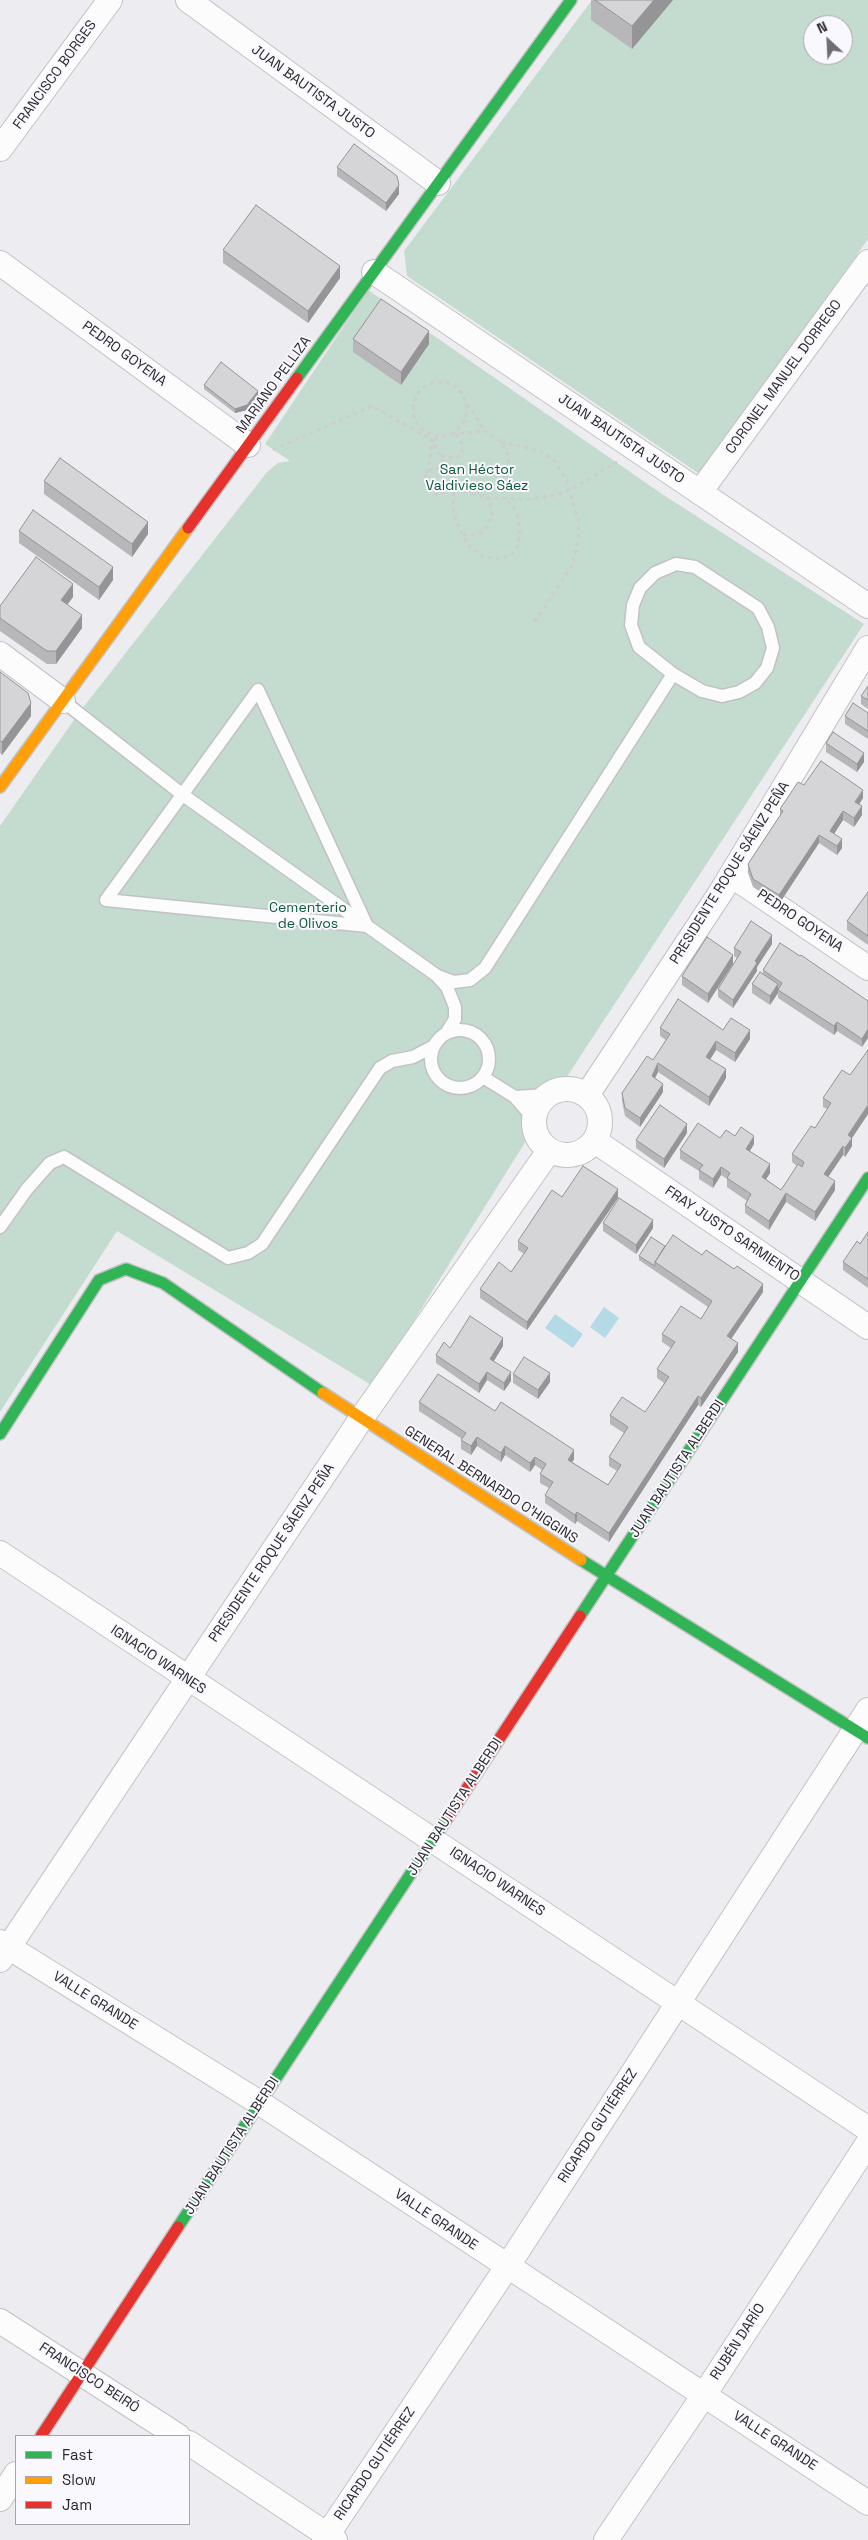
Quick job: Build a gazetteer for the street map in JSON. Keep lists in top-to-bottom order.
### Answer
{
  "streets": {
    "street": [
      "FRANCISCO BORGES",
      "JUAN BAUTISTA JUSTO",
      "PEDRO GOYENA",
      "CORONEL MANUEL DORREGO",
      "MARIANO PELLIZA",
      "PRESIDENTE ROQUE SÁENZ PEÑA",
      "FRAY JUSTO SARMIENTO",
      "JUAN BAUTISTA ALBERDI",
      "GENERAL BERNARDO O'HIGGINS",
      "IGNACIO WARNES",
      "VALLE GRANDE",
      "RICARDO GUTIÉRREZ",
      "RUBÉN DARÍO",
      "FRANCISCO BEIRÓ"
    ]
  },
  "crossings": [
    ["JUAN BAUTISTA JUSTO", "CORONEL MANUEL DORREGO"],
    ["JUAN BAUTISTA JUSTO", "MARIANO PELLIZA"],
    ["PEDRO GOYENA", "MARIANO PELLIZA"],
    ["PEDRO GOYENA", "PRESIDENTE ROQUE SÁENZ PEÑA"],
    ["PRESIDENTE ROQUE SÁENZ PEÑA", "FRAY JUSTO SARMIENTO"],
    ["PRESIDENTE ROQUE SÁENZ PEÑA", "GENERAL BERNARDO O'HIGGINS"],
    ["PRESIDENTE ROQUE SÁENZ PEÑA", "IGNACIO WARNES"],
    ["PRESIDENTE ROQUE SÁENZ PEÑA", "VALLE GRANDE"],
    ["FRAY JUSTO SARMIENTO", "JUAN BAUTISTA ALBERDI"],
    ["JUAN BAUTISTA ALBERDI", "GENERAL BERNARDO O'HIGGINS"],
    ["JUAN BAUTISTA ALBERDI", "IGNACIO WARNES"],
    ["JUAN BAUTISTA ALBERDI", "VALLE GRANDE"],
    ["JUAN BAUTISTA ALBERDI", "FRANCISCO BEIRÓ"],
    ["GENERAL BERNARDO O'HIGGINS", "RICARDO GUTIÉRREZ"],
    ["IGNACIO WARNES", "RICARDO GUTIÉRREZ"],
    ["VALLE GRANDE", "RICARDO GUTIÉRREZ"],
    ["VALLE GRANDE", "RUBÉN DARÍO"]
  ],
  "parks": ["San Héctor Valdivieso Sáez", "Cementerio de Olivos"],
  "legend": ["Fast", "Slow", "Jam"],
  "north": "top left"
}
